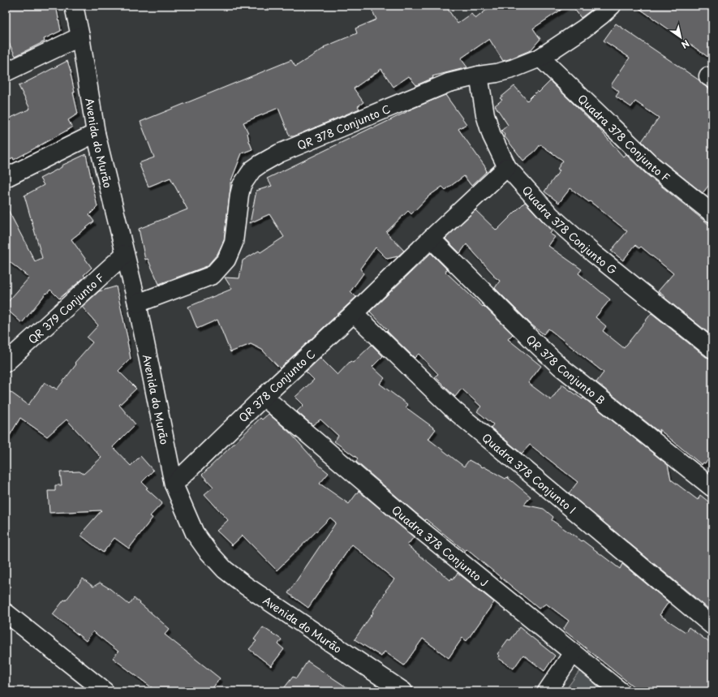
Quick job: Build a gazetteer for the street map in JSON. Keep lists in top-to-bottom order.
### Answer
{
  "streets": {
    "street": [
      "QR 378 Conjunto C",
      "Quadra 378 Conjunto F",
      "Avenida do Murão",
      "Quadra 378 Conjunto G",
      "QR 379 Conjunto F",
      "QR 378 Conjunto B",
      "Quadra 378 Conjunto I",
      "Quadra 378 Conjunto J"
    ]
  },
  "crossings": [
    ["QR 378 Conjunto C", "Quadra 378 Conjunto F"],
    ["QR 378 Conjunto C", "Avenida do Murão"],
    ["QR 378 Conjunto C", "Quadra 378 Conjunto G"],
    ["QR 378 Conjunto C", "QR 378 Conjunto B"],
    ["QR 378 Conjunto C", "Quadra 378 Conjunto I"],
    ["QR 378 Conjunto C", "Quadra 378 Conjunto J"],
    ["Avenida do Murão", "QR 379 Conjunto F"]
  ],
  "north": "bottom right"
}
